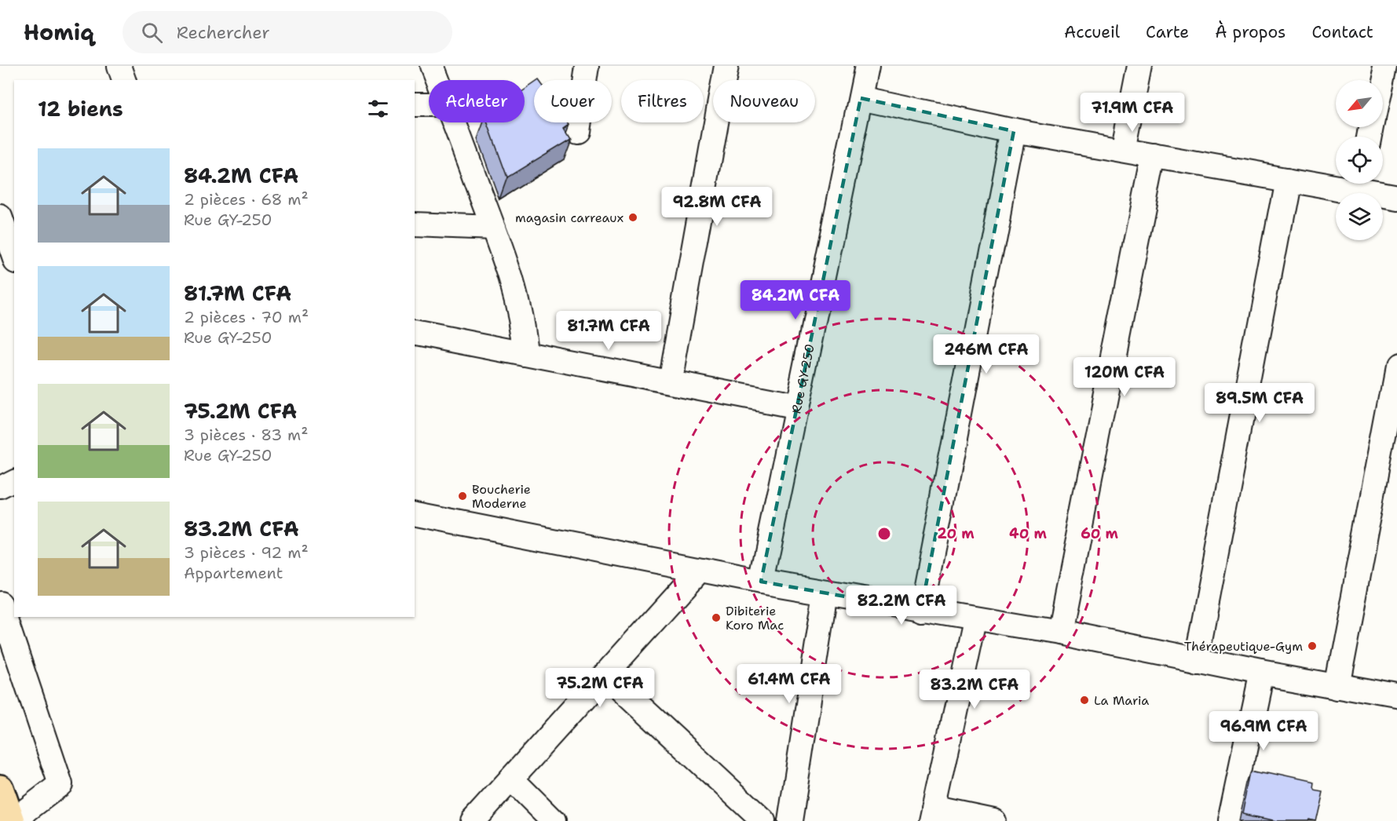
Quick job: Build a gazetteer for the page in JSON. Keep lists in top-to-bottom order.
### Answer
{
  "streets": {
    "street": ["Rue GY-250"]
  },
  "places": [
    "magasin carreaux",
    "Boucherie Moderne",
    "Dibiterie Koro Mac",
    "Thérapeutique-Gym",
    "La Maria"
  ],
  "north": "bottom left",
  "page": {
    "header": "Homiq",
    "search": "Rechercher",
    "nav": [
      "Accueil",
      "Carte",
      "À propos",
      "Contact"
    ],
    "chip": [
      "Acheter",
      "Louer",
      "Filtres",
      "Nouveau"
    ],
    "heading": "12 biens",
    "price": [
      "71.9M CFA",
      "92.8M CFA",
      "84.2M CFA",
      "81.7M CFA",
      "246M CFA",
      "120M CFA",
      "89.5M CFA",
      "82.2M CFA",
      "61.4M CFA",
      "75.2M CFA",
      "83.2M CFA",
      "96.9M CFA"
    ],
    "list": [
      {
        "name": "84.2M CFA",
        "note": "2 pièces · 68 m² · Rue GY-250"
      },
      {
        "name": "81.7M CFA",
        "note": "2 pièces · 70 m² · Rue GY-250"
      },
      {
        "name": "75.2M CFA",
        "note": "3 pièces · 83 m² · Rue GY-250"
      },
      {
        "name": "83.2M CFA",
        "note": "3 pièces · 92 m² · Appartement"
      }
    ]
  },
  "rings": ["20 m", "40 m", "60 m"]
}
